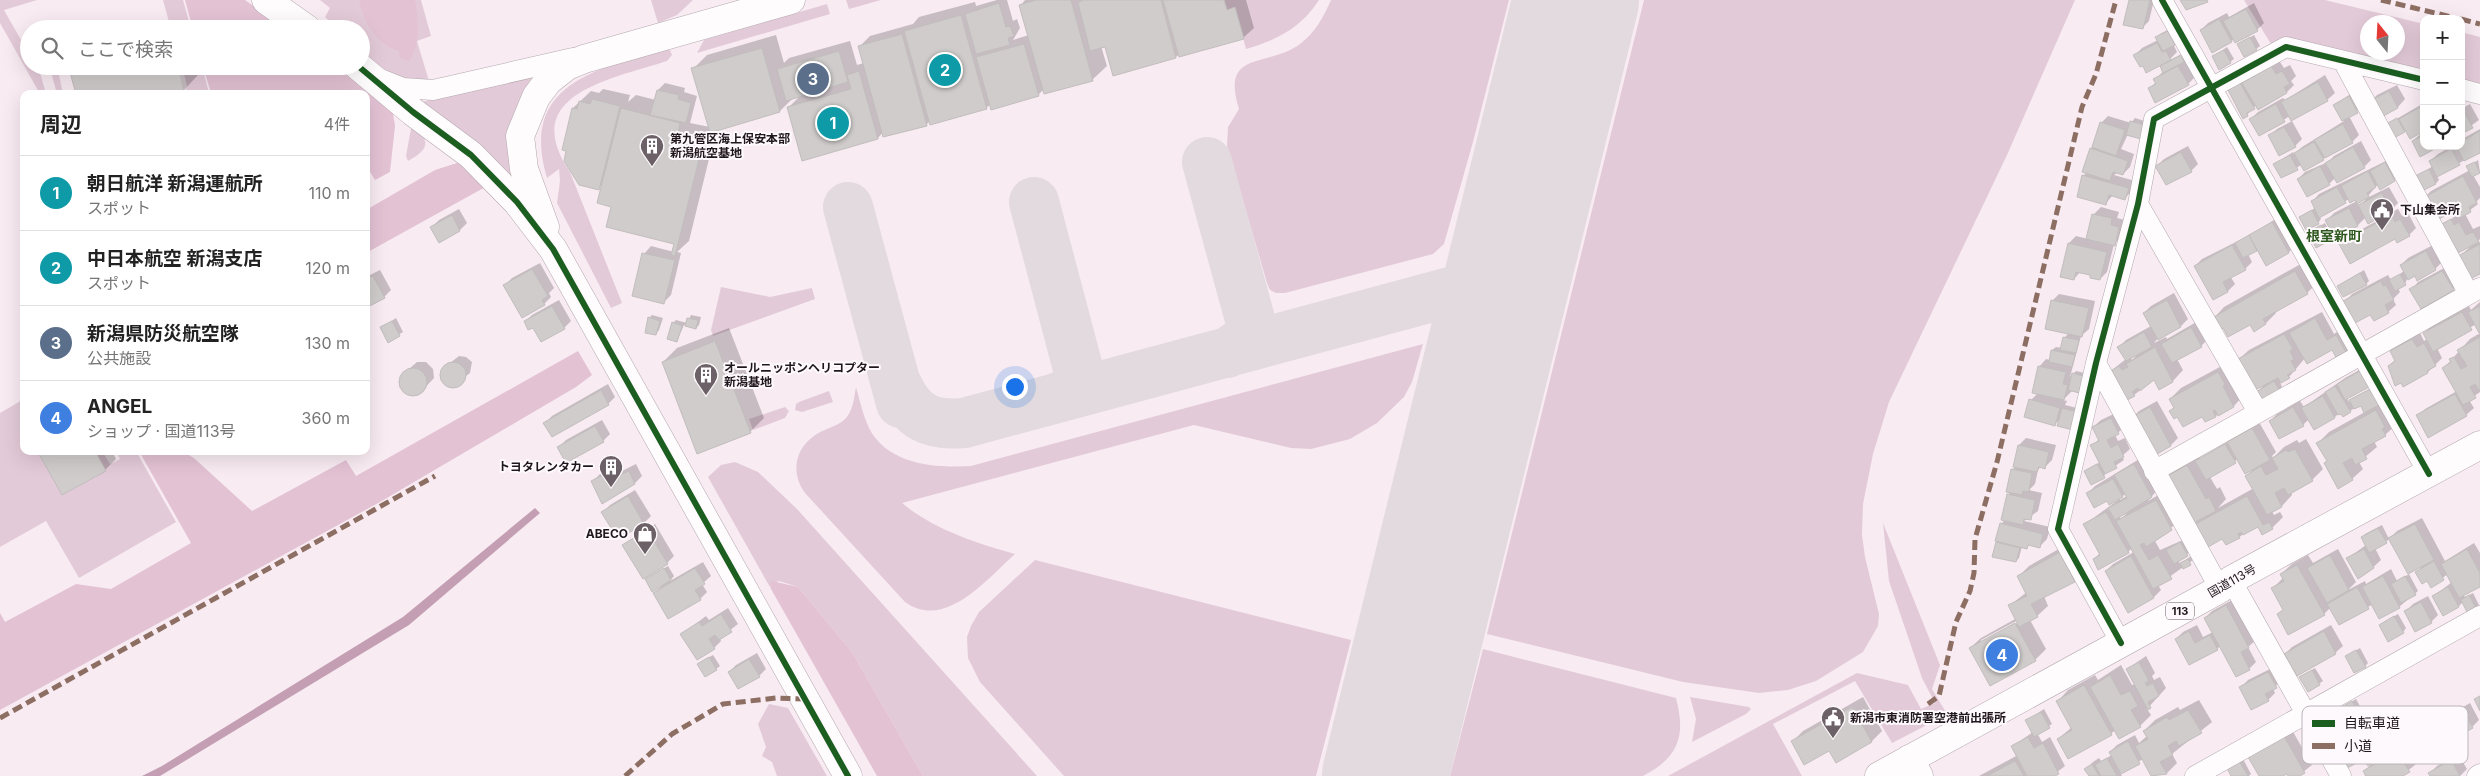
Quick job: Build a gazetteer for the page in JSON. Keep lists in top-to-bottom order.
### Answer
{
  "streets": {
    "main road": ["国道113号", "113"]
  },
  "districts": ["根室新町"],
  "places": {
    "building": ["第九管区海上保安本部 新潟航空基地", "オールニッポンヘリコプター 新潟基地", "トヨタレンタカー"],
    "public building": ["下山集会所", "新潟市東消防署空港前出張所"],
    "shop": ["ABECO"]
  },
  "legend": ["自転車道", "小道"],
  "north": "top",
  "page": {
    "map_buttons": ["+", "−"],
    "search": "ここで検索",
    "pins": [
      "2",
      "3",
      "1",
      "4"
    ],
    "heading": ["周辺", "4件"],
    "list": [
      {
        "mark": "1",
        "name": "朝日航洋 新潟運航所",
        "note": "スポット",
        "value": "110 m"
      },
      {
        "mark": "2",
        "name": "中日本航空 新潟支店",
        "note": "スポット",
        "value": "120 m"
      },
      {
        "mark": "3",
        "name": "新潟県防災航空隊",
        "note": "公共施設",
        "value": "130 m"
      },
      {
        "mark": "4",
        "name": "ANGEL",
        "note": "ショップ · 国道113号",
        "value": "360 m"
      }
    ]
  }
}
